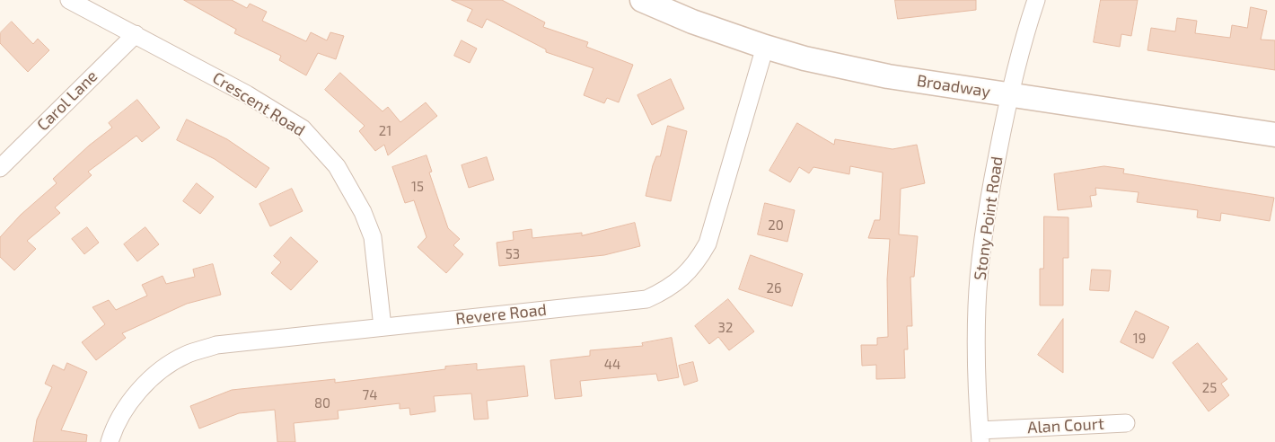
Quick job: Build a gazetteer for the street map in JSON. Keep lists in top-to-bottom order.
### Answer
{
  "streets": {
    "street": [
      "Broadway",
      "Carol Lane",
      "Crescent Road",
      "Stony Point Road",
      "Revere Road",
      "Alan Court"
    ]
  },
  "crossings": [
    ["Broadway", "Stony Point Road"],
    ["Broadway", "Revere Road"],
    ["Carol Lane", "Crescent Road"],
    ["Crescent Road", "Revere Road"],
    ["Stony Point Road", "Alan Court"]
  ],
  "house_numbers": [
    "21",
    "15",
    "20",
    "53",
    "26",
    "32",
    "19",
    "44",
    "25",
    "74",
    "80"
  ]
}
